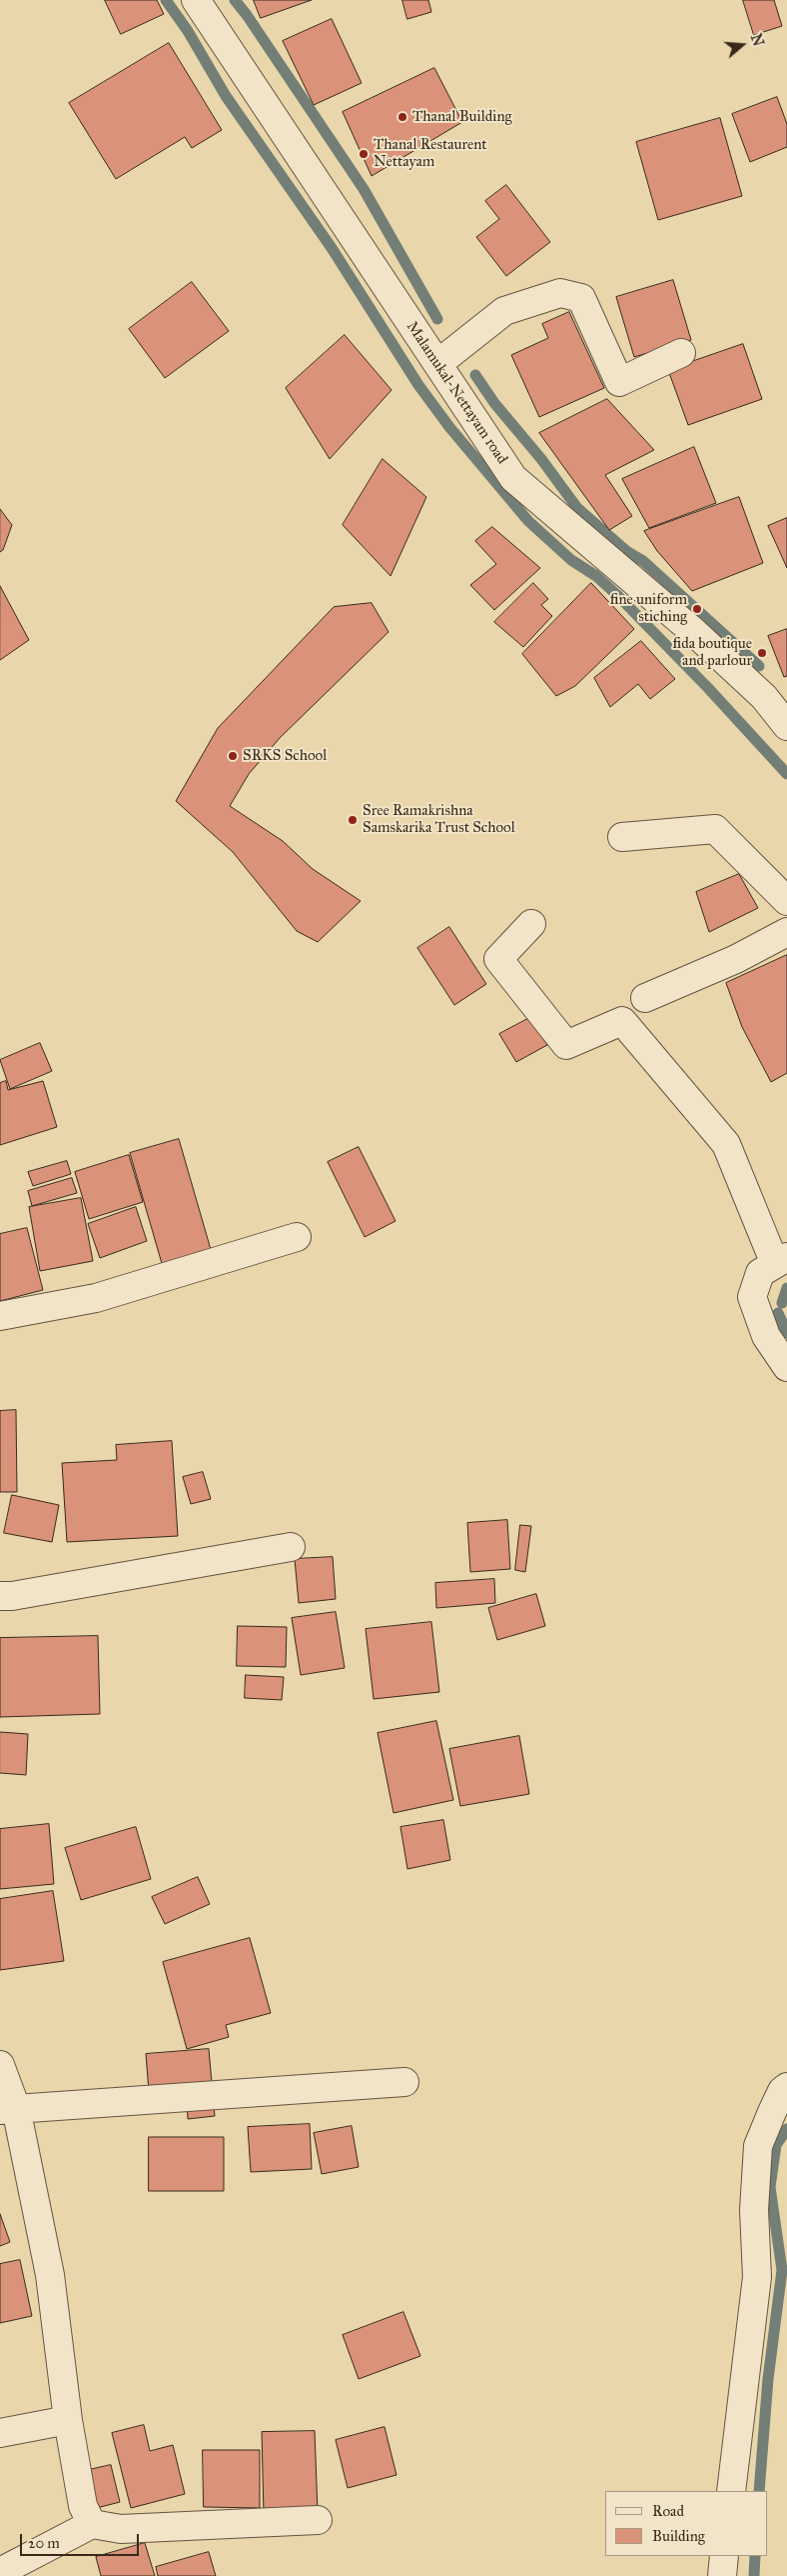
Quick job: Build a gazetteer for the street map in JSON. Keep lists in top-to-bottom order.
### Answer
{
  "streets": {
    "street": ["Malamukal-Nettayam road"]
  },
  "places": [
    "Thanal Building",
    "Thanal Restaurent Nettayam",
    "fine uniform stiching",
    "fida boutique and parlour",
    "SRKS School",
    "Sree Ramakrishna Samskarika Trust School"
  ],
  "legend": ["Road", "Building"],
  "scale_bar": "20 m",
  "north": "right"
}
